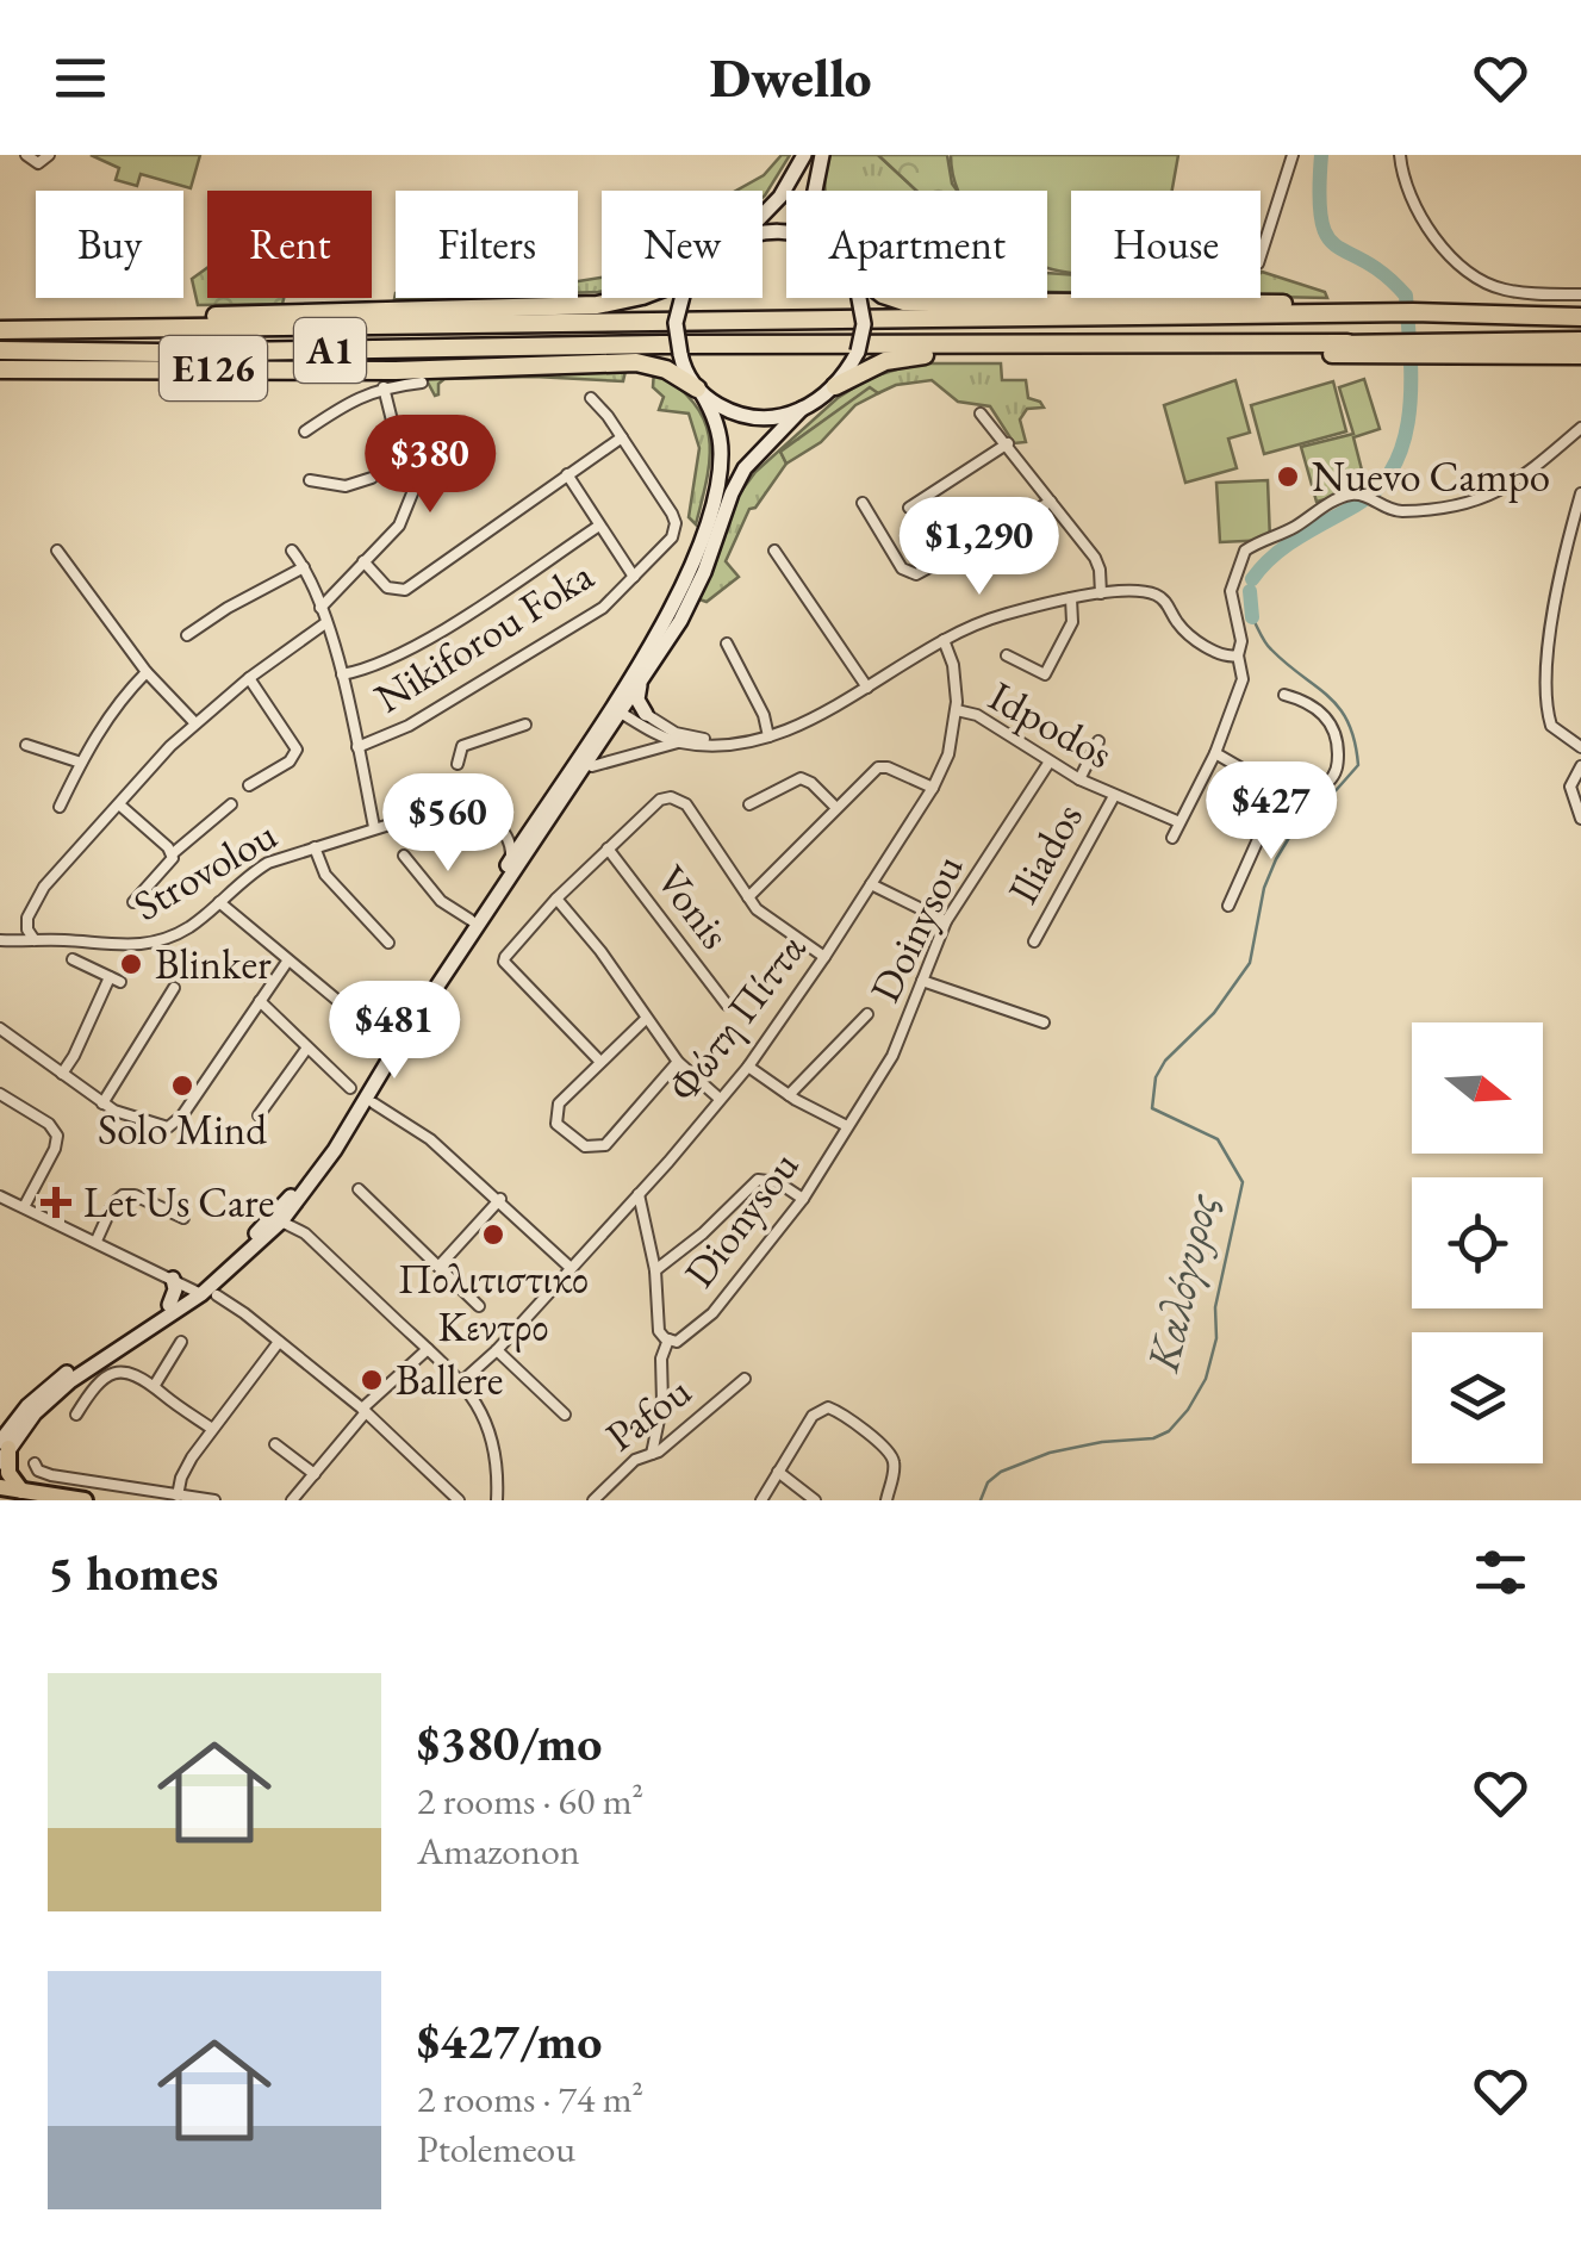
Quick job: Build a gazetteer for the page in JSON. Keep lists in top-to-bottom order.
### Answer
{
  "streets": {
    "highway": ["A1", "E126"],
    "street": [
      "Nikiforou Foka",
      "Idpodos",
      "Iliados",
      "Strovolou",
      "Vonis",
      "Doinysou",
      "Φώτη Πίττα",
      "Dionysou",
      "Pafou"
    ]
  },
  "crossings": [
    ["Idpodos", "Iliados"],
    ["Idpodos", "Doinysou"],
    ["Idpodos", "Φώτη Πίττα"],
    ["Doinysou", "Dionysou"]
  ],
  "water": ["Καλόγυρος"],
  "places": {
    "other": [
      "Nuevo Campo",
      "Blinker",
      "Solo Mind",
      "Πολιτιστικο Κεντρο",
      "Ballere"
    ],
    "health": ["Let Us Care"]
  },
  "north": "right",
  "page": {
    "header": "Dwello",
    "chip": [
      "Buy",
      "Rent",
      "Filters",
      "New",
      "Apartment",
      "House"
    ],
    "price": [
      "$380",
      "$1,290",
      "$427",
      "$560",
      "$481"
    ],
    "heading": "5 homes",
    "list": [
      {
        "name": "$380/mo",
        "note": "2 rooms · 60 m² · Amazonon"
      },
      {
        "name": "$427/mo",
        "note": "2 rooms · 74 m² · Ptolemeou"
      }
    ]
  }
}
